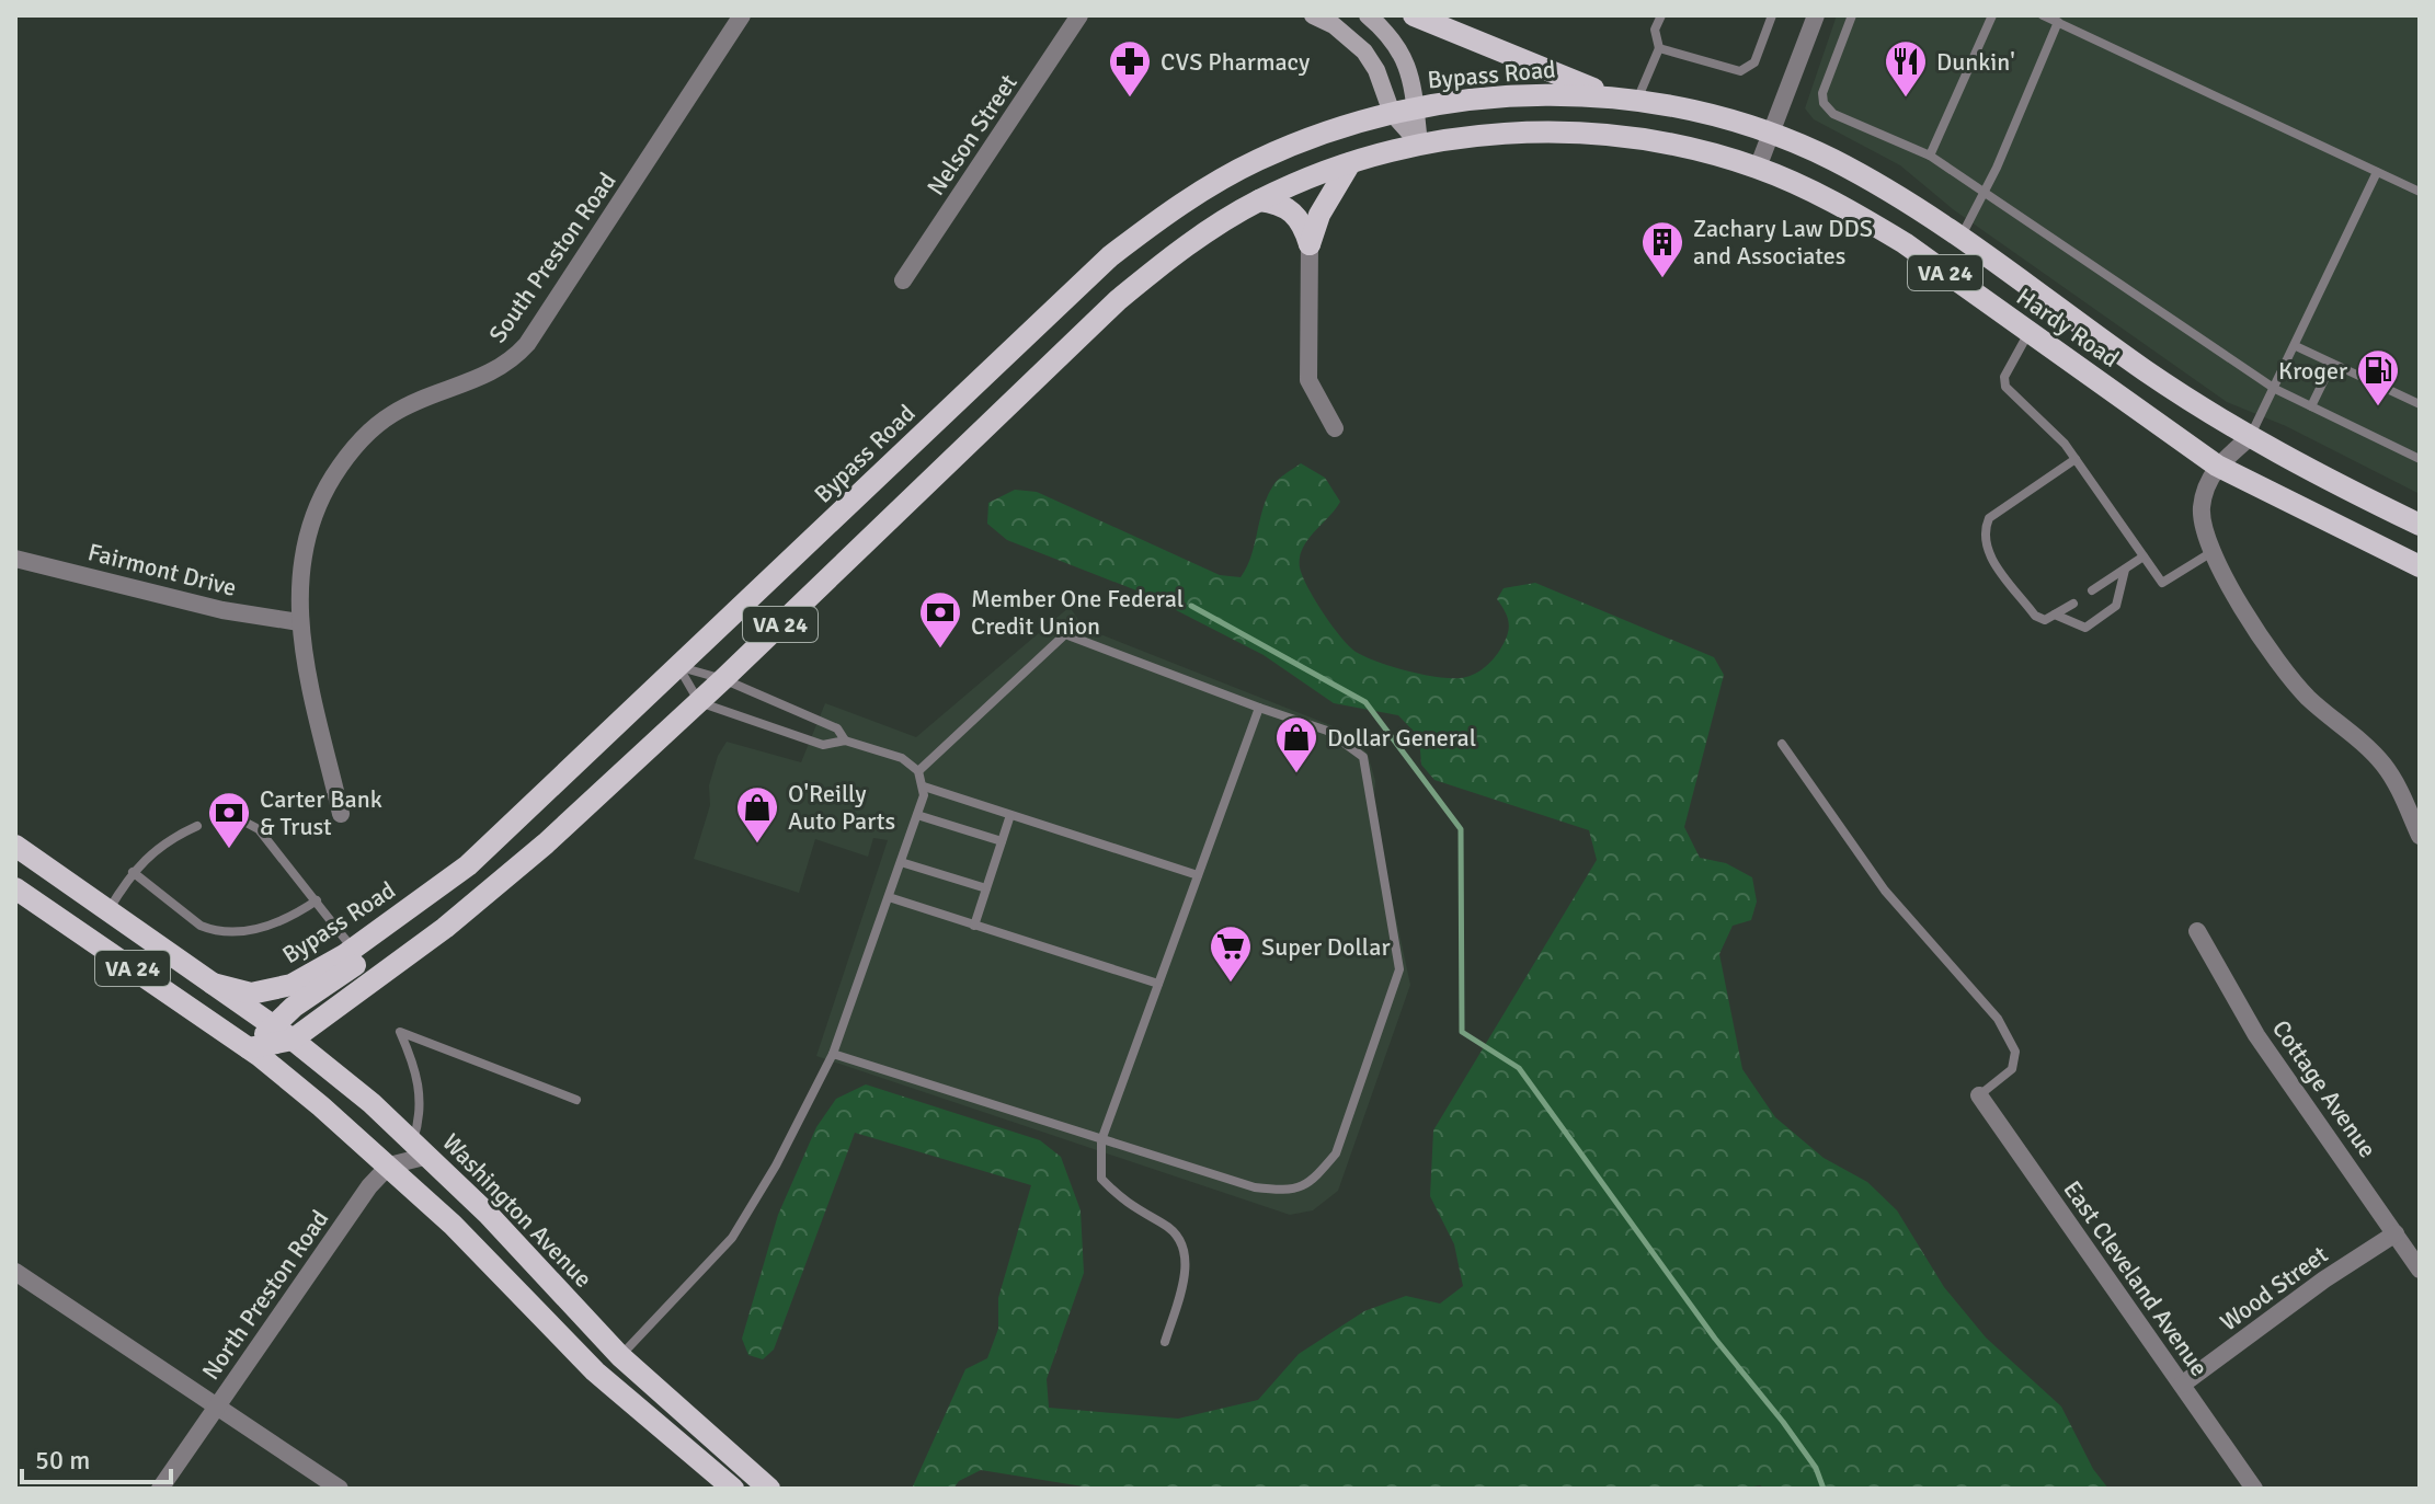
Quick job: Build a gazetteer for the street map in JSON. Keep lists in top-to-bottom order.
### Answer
{
  "streets": {
    "main road": [
      "Bypass Road",
      "VA 24",
      "Hardy Road",
      "Washington Avenue"
    ],
    "street": [
      "Nelson Street",
      "South Preston Road",
      "Fairmont Drive",
      "Cottage Avenue",
      "East Cleveland Avenue",
      "Wood Street",
      "North Preston Road"
    ]
  },
  "crossings": [
    ["Bypass Road", "VA 24"],
    ["Bypass Road", "Hardy Road"],
    ["Bypass Road", "Washington Avenue"],
    ["South Preston Road", "Fairmont Drive"],
    ["VA 24", "Hardy Road"],
    ["VA 24", "Washington Avenue"],
    ["Cottage Avenue", "Wood Street"],
    ["East Cleveland Avenue", "Wood Street"]
  ],
  "places": {
    "pharmacy": ["CVS Pharmacy"],
    "restaurant": ["Dunkin'"],
    "building": ["Zachary Law DDS and Associates"],
    "fuel station": ["Kroger"],
    "bank": ["Member One Federal Credit Union", "Carter Bank & Trust"],
    "shop": ["Dollar General", "O'Reilly Auto Parts"],
    "supermarket": ["Super Dollar"]
  },
  "scale_bar": "50 m"
}
